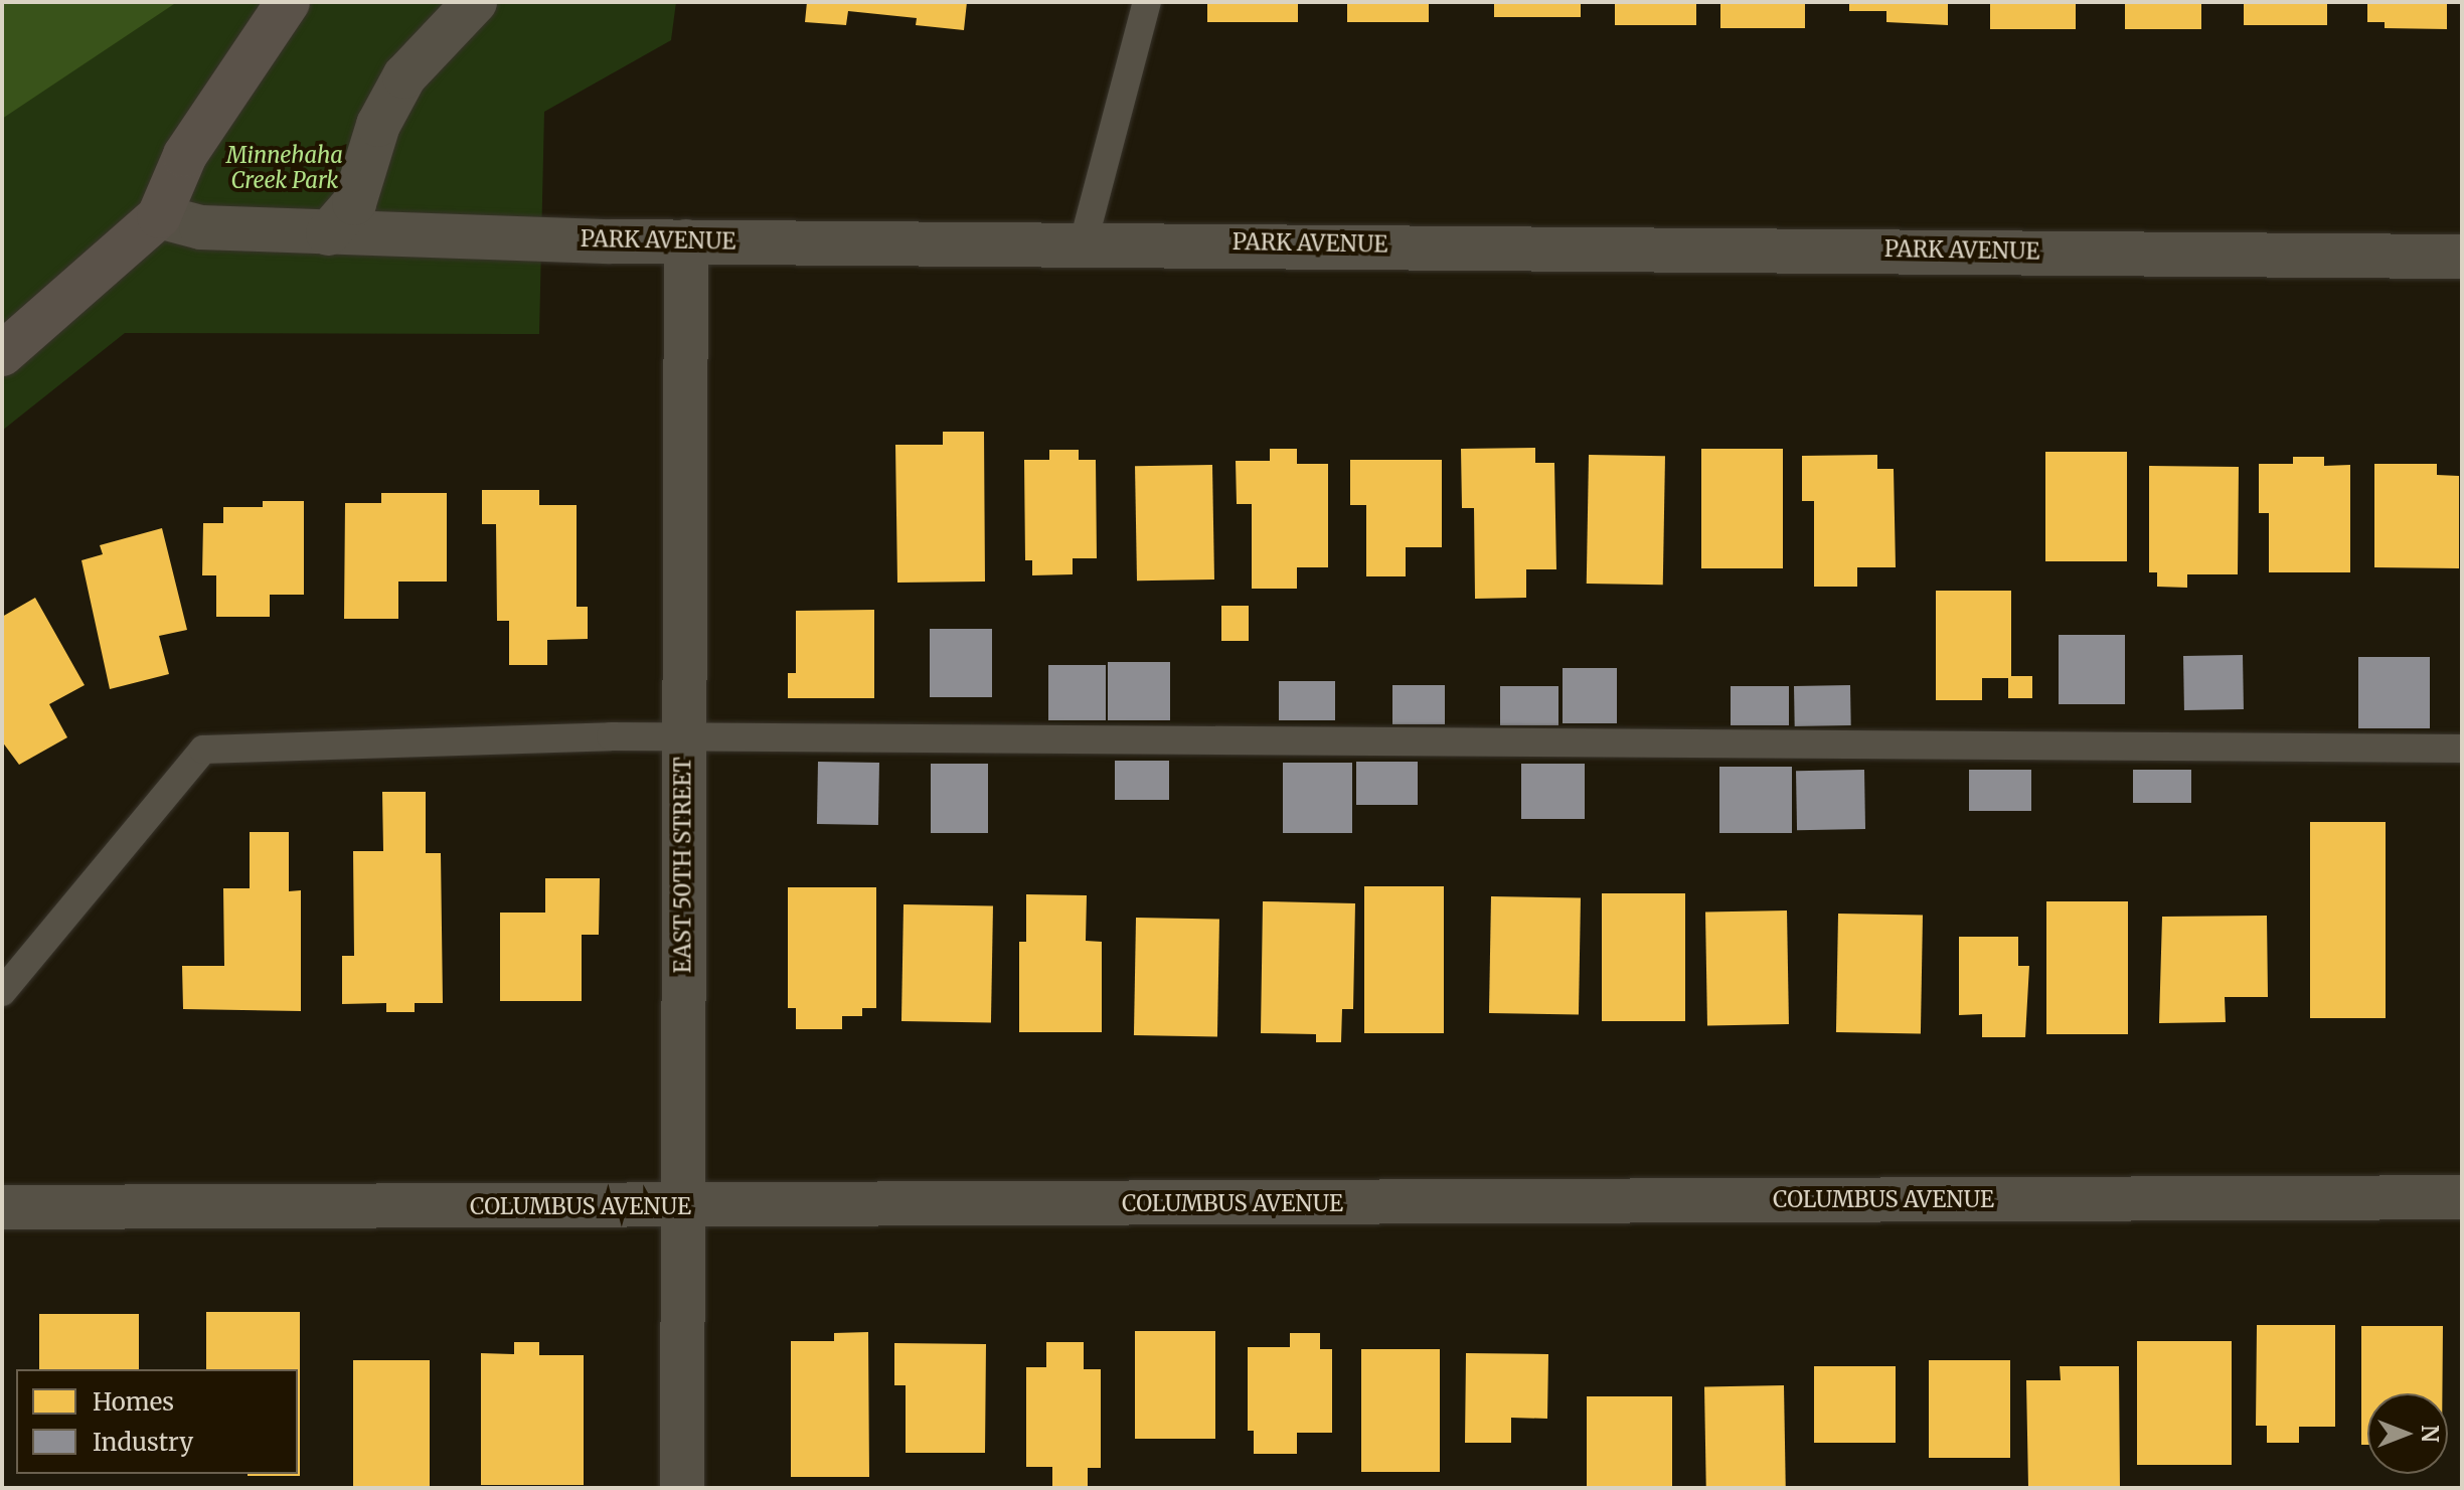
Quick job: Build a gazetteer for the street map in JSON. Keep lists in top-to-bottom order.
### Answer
{
  "streets": {
    "street": ["PARK AVENUE", "EAST 50TH STREET", "COLUMBUS AVENUE"]
  },
  "crossings": [
    ["PARK AVENUE", "EAST 50TH STREET"],
    ["EAST 50TH STREET", "COLUMBUS AVENUE"]
  ],
  "parks": ["Minnehaha Creek Park"],
  "legend": ["Homes", "Industry"],
  "north": "right"
}
